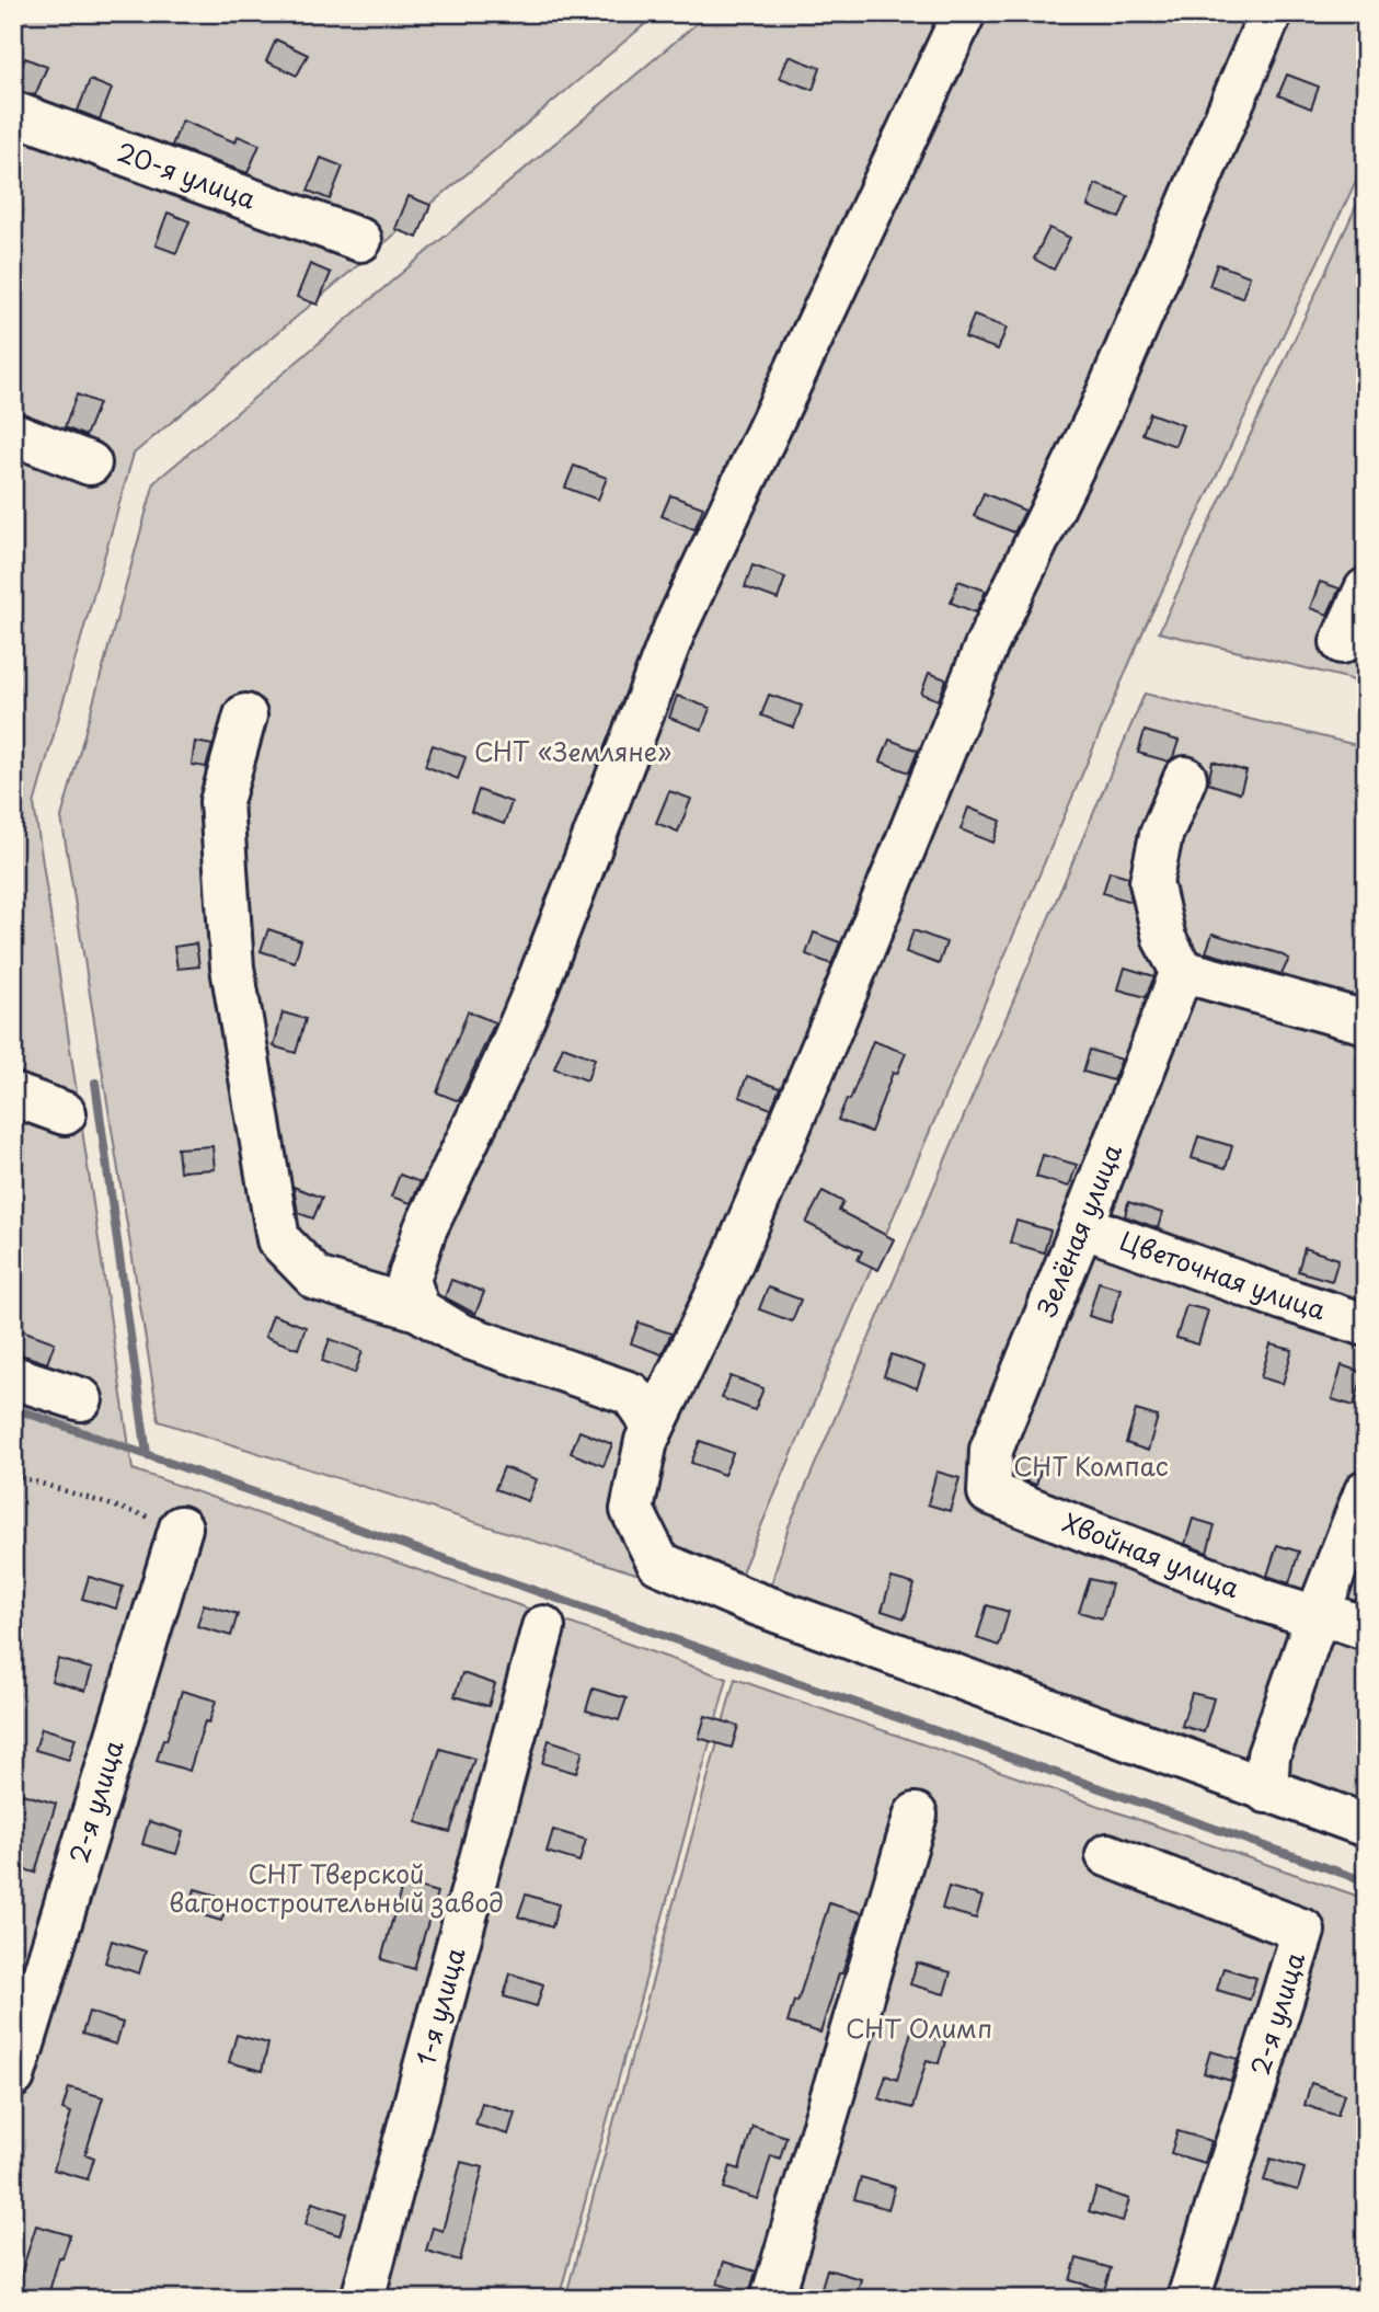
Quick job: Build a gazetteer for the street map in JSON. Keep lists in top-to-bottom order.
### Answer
{
  "streets": {
    "street": [
      "20-я улица",
      "Зелёная улица",
      "Цветочная улица",
      "Хвойная улица",
      "2-я улица",
      "1-я улица"
    ]
  },
  "crossings": [
    ["Зелёная улица", "Цветочная улица"],
    ["Зелёная улица", "Хвойная улица"]
  ],
  "parks": [
    "СНТ «Земляне»",
    "СНТ Компас",
    "СНТ Тверской вагоностроительный завод",
    "СНТ Олимп"
  ]
}
